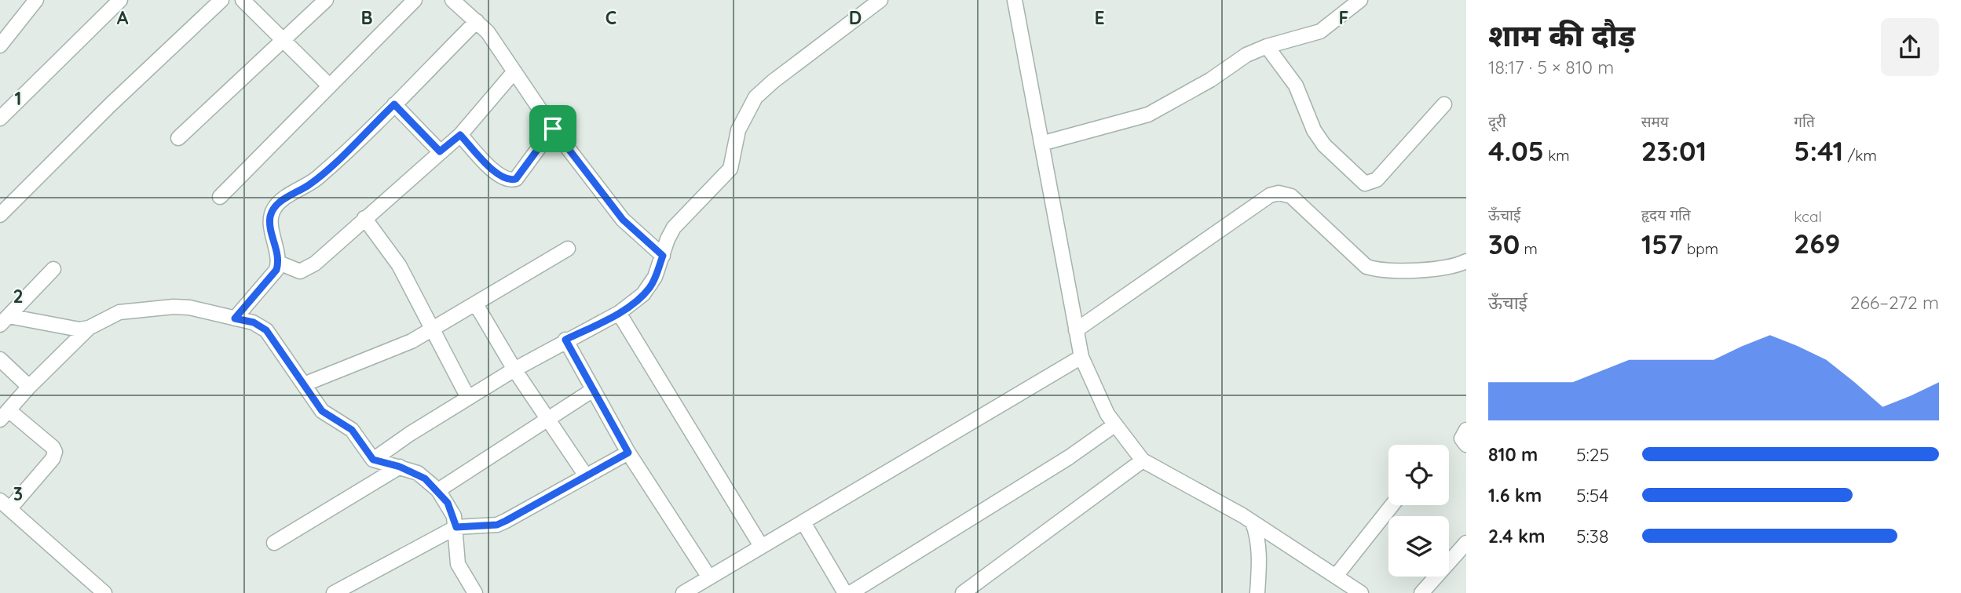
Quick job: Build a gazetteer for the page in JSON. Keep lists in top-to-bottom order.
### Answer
{
  "page": {
    "heading": ["शाम की दौड़", "18:17 · 5 × 810 m"],
    "stats": [
      ["दूरी", "4.05 km"],
      ["समय", "23:01"],
      ["गति", "5:41 /km"],
      ["ऊँचाई", "30 m"],
      ["हृदय गति", "157 bpm"],
      ["kcal", "269"]
    ],
    "chart": ["ऊँचाई", "266–272 m"],
    "list": [
      {
        "name": "810 m",
        "note": "5:25"
      },
      {
        "name": "1.6 km",
        "note": "5:54"
      },
      {
        "name": "2.4 km",
        "note": "5:38"
      }
    ]
  },
  "grid": {
    "columns": [
      "A",
      "B",
      "C",
      "D",
      "E",
      "F"
    ],
    "rows": ["1", "2", "3"]
  }
}
